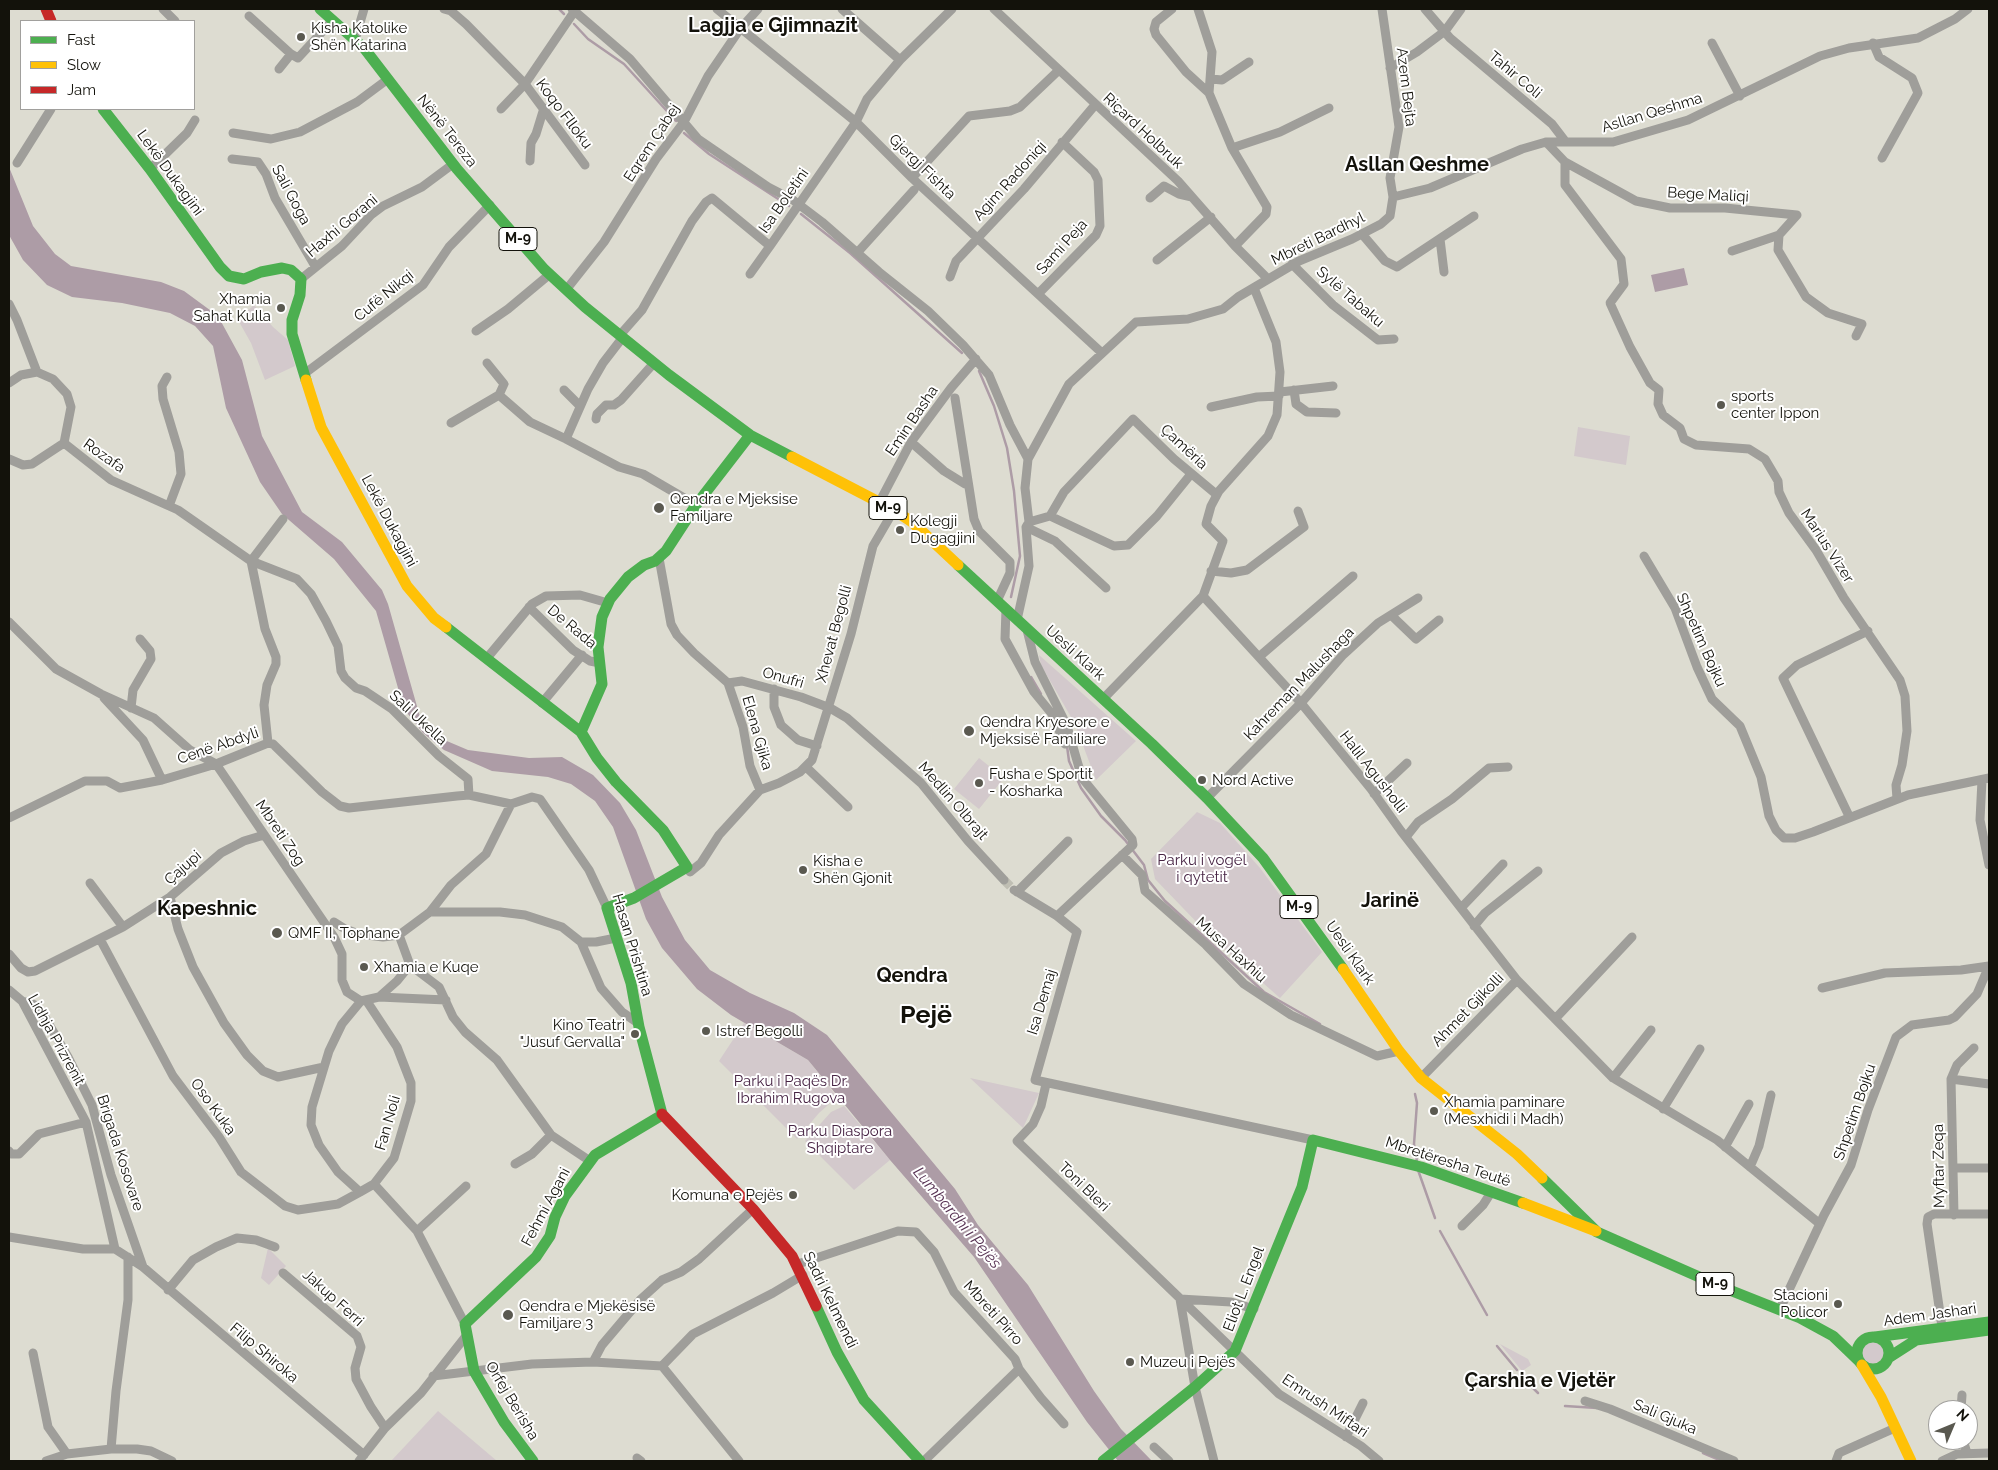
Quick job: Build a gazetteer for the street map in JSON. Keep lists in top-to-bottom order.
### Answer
{
  "streets": {
    "main road": [
      "Nënë Tereza",
      "Lekë Dukagjini",
      "M-9",
      "Uesli Klark",
      "Hasan Prishtina",
      "Mbretëresha Teutë",
      "Fehmi Agani",
      "Eliot L. Engel",
      "Sadri Kelmendi",
      "Adem Jashari",
      "Orfej Berisha"
    ],
    "street": [
      "Tahir Coli",
      "Azem Bejta",
      "Asllan Qeshma",
      "Koqo Flloku",
      "Riçard Holbruk",
      "Eqrem Çabej",
      "Gjergj Fishta",
      "Agim Radoniqi",
      "Sali Goga",
      "Bege Maliqi",
      "Isa Boletini",
      "Haxhi Gorani",
      "Mbreti Bardhyl",
      "Sami Peja",
      "Cufë Nikqi",
      "Sylë Tabaku",
      "Emin Basha",
      "Çamëria",
      "Rozafa",
      "Marius Vizer",
      "De Rada",
      "Xhevat Begolli",
      "Shpetim Bojku",
      "Onufri",
      "Kahreman Malushaga",
      "Sali Ukella",
      "Elena Gjika",
      "Cenë Abdyli",
      "Halil Agusholli",
      "Medlin Olbrajt",
      "Mbreti Zog",
      "Çajupi",
      "Musa Haxhiu",
      "Isa Demaj",
      "Ahmet Gjikolli",
      "Lidhja Prizrenit",
      "Oso Kuka",
      "Fan Noli",
      "Brigada Kosovare",
      "Myftar Zeqa",
      "Toni Bleri",
      "Jakup Ferri",
      "Mbreti Pirro",
      "Filip Shiroka",
      "Emrush Miftari",
      "Sali Gjuka"
    ]
  },
  "crossings": [
    ["Tahir Coli", "Asllan Qeshma"],
    ["Azem Bejta", "Asllan Qeshma"],
    ["Azem Bejta", "Mbreti Bardhyl"],
    ["Asllan Qeshma", "Bege Maliqi"],
    ["Asllan Qeshma", "Mbreti Bardhyl"],
    ["Nënë Tereza", "Eqrem Çabej"],
    ["Nënë Tereza", "Isa Boletini"],
    ["Nënë Tereza", "Haxhi Gorani"],
    ["Nënë Tereza", "Cufë Nikqi"],
    ["Nënë Tereza", "Uesli Klark"],
    ["Riçard Holbruk", "Agim Radoniqi"],
    ["Riçard Holbruk", "Mbreti Bardhyl"],
    ["Eqrem Çabej", "Gjergj Fishta"],
    ["Gjergj Fishta", "Agim Radoniqi"],
    ["Gjergj Fishta", "Isa Boletini"],
    ["Gjergj Fishta", "Mbreti Bardhyl"],
    ["Gjergj Fishta", "Sami Peja"],
    ["Lekë Dukagjini", "Haxhi Gorani"],
    ["Lekë Dukagjini", "Cufë Nikqi"],
    ["Lekë Dukagjini", "Xhevat Begolli"],
    ["Agim Radoniqi", "Sami Peja"],
    ["Sali Goga", "Haxhi Gorani"],
    ["Bege Maliqi", "Marius Vizer"],
    ["M-9", "Mbretëresha Teutë"],
    ["M-9", "Adem Jashari"],
    ["Mbreti Bardhyl", "Sylë Tabaku"],
    ["Mbreti Bardhyl", "Uesli Klark"],
    ["Emin Basha", "Uesli Klark"],
    ["Rozafa", "Sali Ukella"],
    ["Marius Vizer", "Shpetim Bojku"],
    ["Xhevat Begolli", "Uesli Klark"],
    ["Xhevat Begolli", "Onufri"],
    ["Xhevat Begolli", "Elena Gjika"],
    ["Xhevat Begolli", "Medlin Olbrajt"],
    ["Shpetim Bojku", "Ahmet Gjikolli"],
    ["Shpetim Bojku", "Mbretëresha Teutë"],
    ["Uesli Klark", "Kahreman Malushaga"],
    ["Uesli Klark", "Musa Haxhiu"],
    ["Uesli Klark", "Ahmet Gjikolli"],
    ["Uesli Klark", "Mbretëresha Teutë"],
    ["Onufri", "Elena Gjika"],
    ["Onufri", "Medlin Olbrajt"],
    ["Kahreman Malushaga", "Halil Agusholli"],
    ["Sali Ukella", "Cenë Abdyli"],
    ["Cenë Abdyli", "Mbreti Zog"],
    ["Cenë Abdyli", "Hasan Prishtina"],
    ["Halil Agusholli", "Ahmet Gjikolli"],
    ["Mbreti Zog", "Çajupi"],
    ["Mbreti Zog", "Fan Noli"],
    ["Çajupi", "Oso Kuka"],
    ["Hasan Prishtina", "Fehmi Agani"],
    ["Hasan Prishtina", "Sadri Kelmendi"],
    ["Isa Demaj", "Mbretëresha Teutë"],
    ["Lidhja Prizrenit", "Brigada Kosovare"],
    ["Lidhja Prizrenit", "Filip Shiroka"],
    ["Oso Kuka", "Fan Noli"],
    ["Brigada Kosovare", "Filip Shiroka"],
    ["Mbretëresha Teutë", "Toni Bleri"],
    ["Mbretëresha Teutë", "Eliot L. Engel"],
    ["Mbretëresha Teutë", "Adem Jashari"],
    ["Myftar Zeqa", "Adem Jashari"],
    ["Toni Bleri", "Eliot L. Engel"],
    ["Toni Bleri", "Emrush Miftari"],
    ["Fehmi Agani", "Sadri Kelmendi"],
    ["Fehmi Agani", "Orfej Berisha"],
    ["Eliot L. Engel", "Emrush Miftari"],
    ["Sadri Kelmendi", "Mbreti Pirro"]
  ],
  "districts": [
    "Lagjja e Gjimnazit",
    "Asllan Qeshme",
    "Jarinë",
    "Kapeshnic",
    "Qendra",
    "Pejë",
    "Çarshia e Vjetër"
  ],
  "water": ["Lumbardhi i Pejës"],
  "parks": ["Parku i vogël i qytetit", "Parku i Paqës Dr. Ibrahim Rugova", "Parku Diaspora Shqiptare"],
  "places": [
    "Kisha Katolike Shën Katarina",
    "Xhamia Sahat Kulla",
    "sports center Ippon",
    "Qendra e Mjeksise Familjare",
    "Kolegji Dugagjini",
    "Qendra Kryesore e Mjeksisë Familiare",
    "Nord Active",
    "Fusha e Sportit - Kosharka",
    "Kisha e Shën Gjonit",
    "QMF II, Tophane",
    "Xhamia e Kuqe",
    "Istref Begolli",
    "Kino Teatri \"Jusuf Gervalla\"",
    "Xhamia paminare (Mesxhidi i Madh)",
    "Komuna e Pejës",
    "Stacioni Policor",
    "Qendra e Mjekësisë Familjare 3",
    "Muzeu i Pejës"
  ],
  "legend": ["Fast", "Slow", "Jam"],
  "north": "top right"
}
